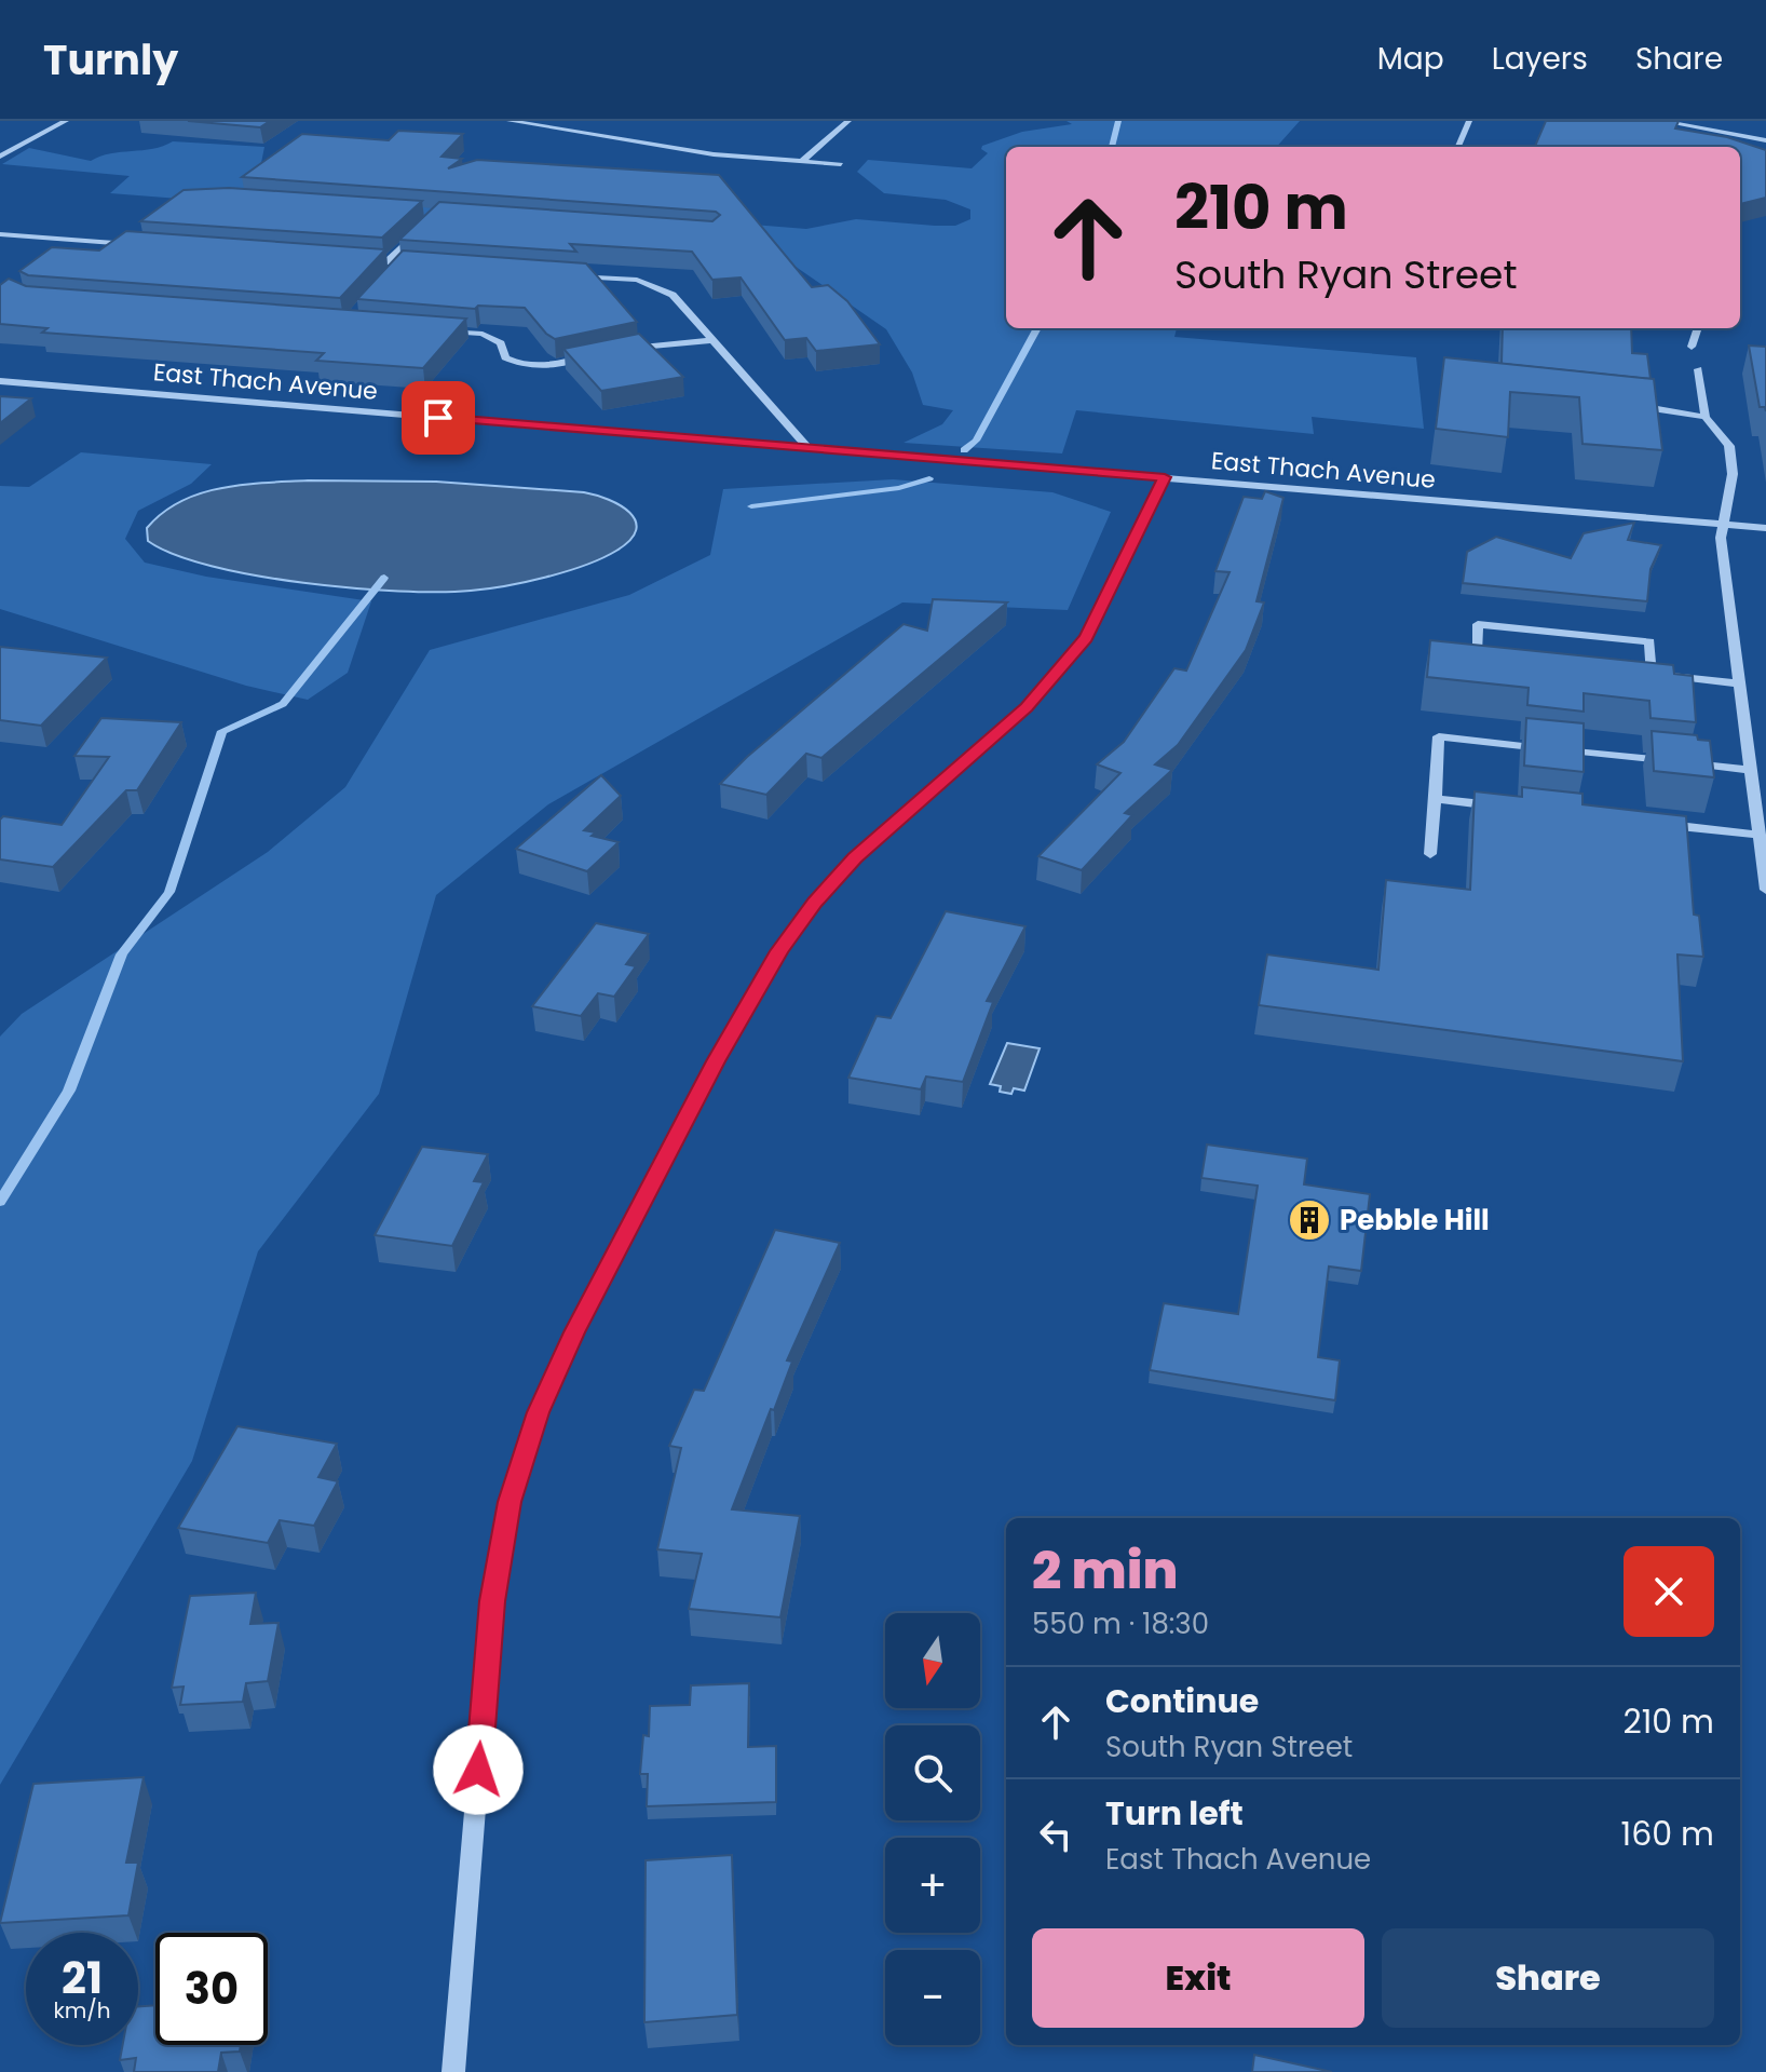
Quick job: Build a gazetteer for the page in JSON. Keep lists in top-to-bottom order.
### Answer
{
  "streets": {
    "street": ["East Thach Avenue"]
  },
  "places": {
    "building": ["Pebble Hill"]
  },
  "north": "bottom",
  "page": {
    "header": "Turnly",
    "nav": ["Map", "Layers", "Share"],
    "turn": ["210 m", "South Ryan Street"],
    "heading": ["2 min", "550 m · 18:30"],
    "map_buttons": ["+", "−"],
    "list": [
      {
        "name": "Continue",
        "note": "South Ryan Street",
        "value": "210 m"
      },
      {
        "name": "Turn left",
        "note": "East Thach Avenue",
        "value": "160 m"
      }
    ],
    "buttons": ["Exit", "Share"],
    "speed": "21 km/h",
    "limit": "30"
  }
}
